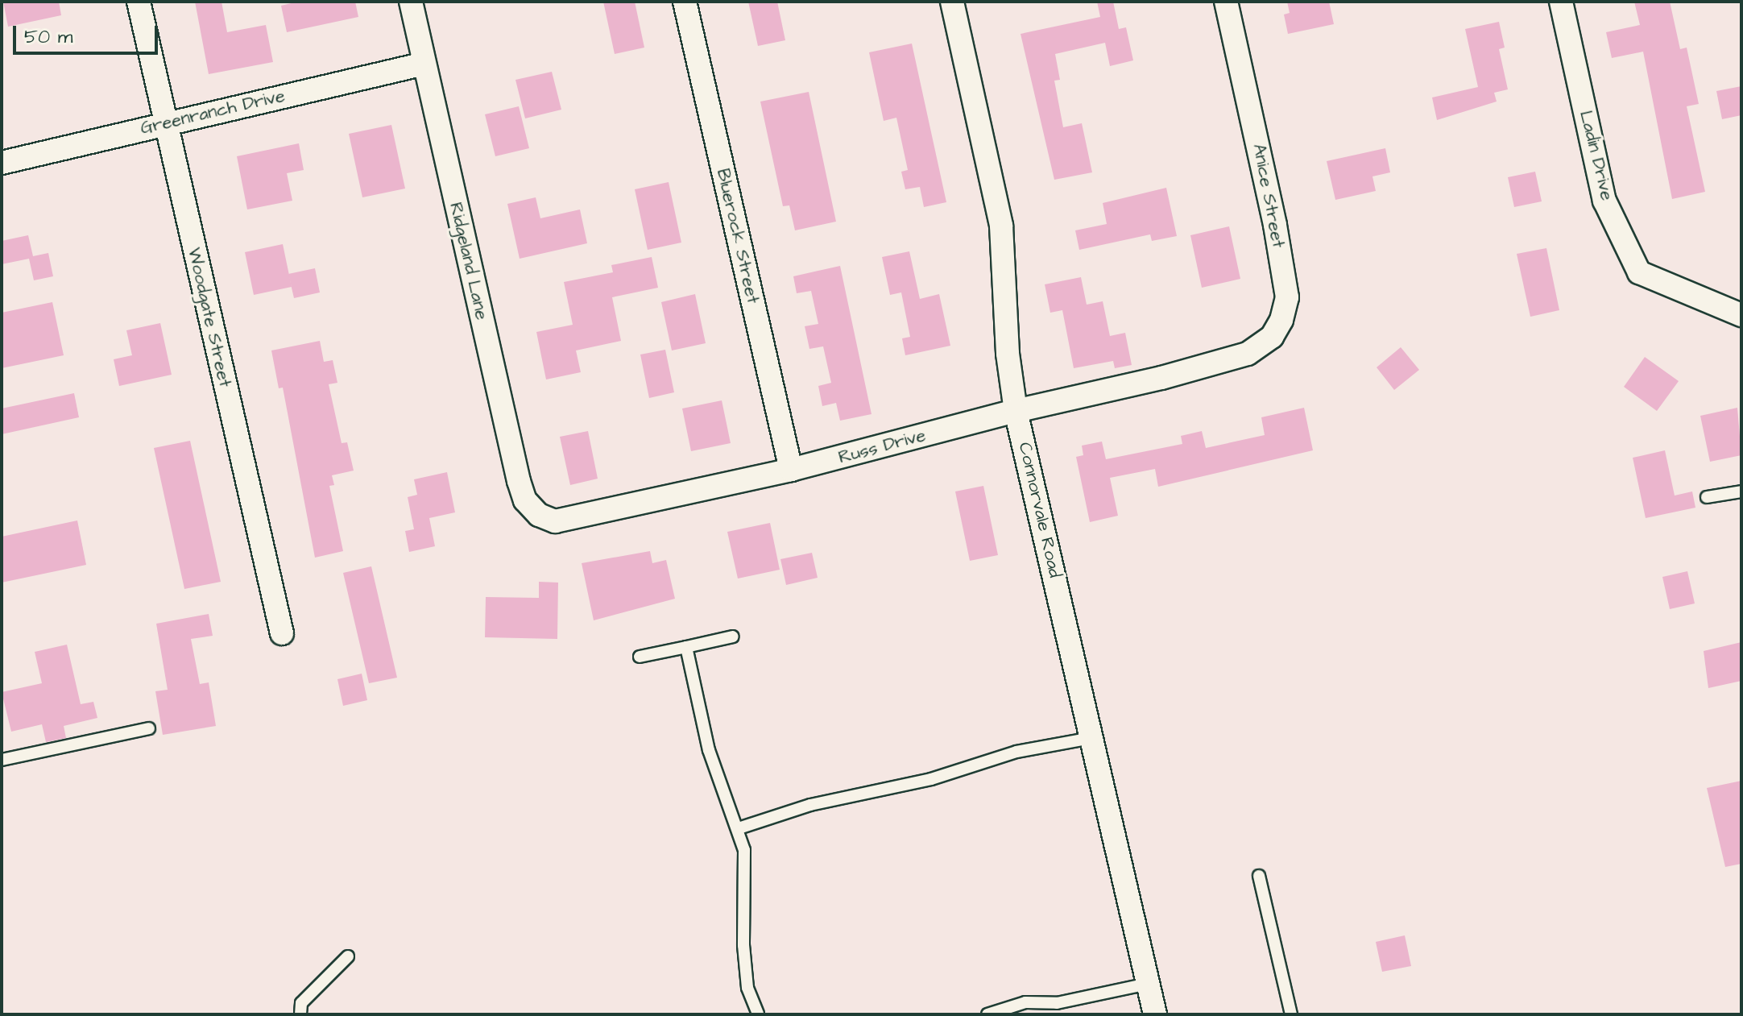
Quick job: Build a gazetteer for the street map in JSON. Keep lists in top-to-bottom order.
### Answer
{
  "streets": {
    "street": [
      "Greenranch Drive",
      "Ladin Drive",
      "Anice Street",
      "Bluerock Street",
      "Ridgeland Lane",
      "Woodgate Street",
      "Russ Drive",
      "Connorvale Road"
    ]
  },
  "crossings": [
    ["Greenranch Drive", "Ridgeland Lane"],
    ["Greenranch Drive", "Woodgate Street"],
    ["Anice Street", "Russ Drive"],
    ["Bluerock Street", "Russ Drive"],
    ["Ridgeland Lane", "Russ Drive"],
    ["Russ Drive", "Connorvale Road"]
  ],
  "scale_bar": "50 m"
}
